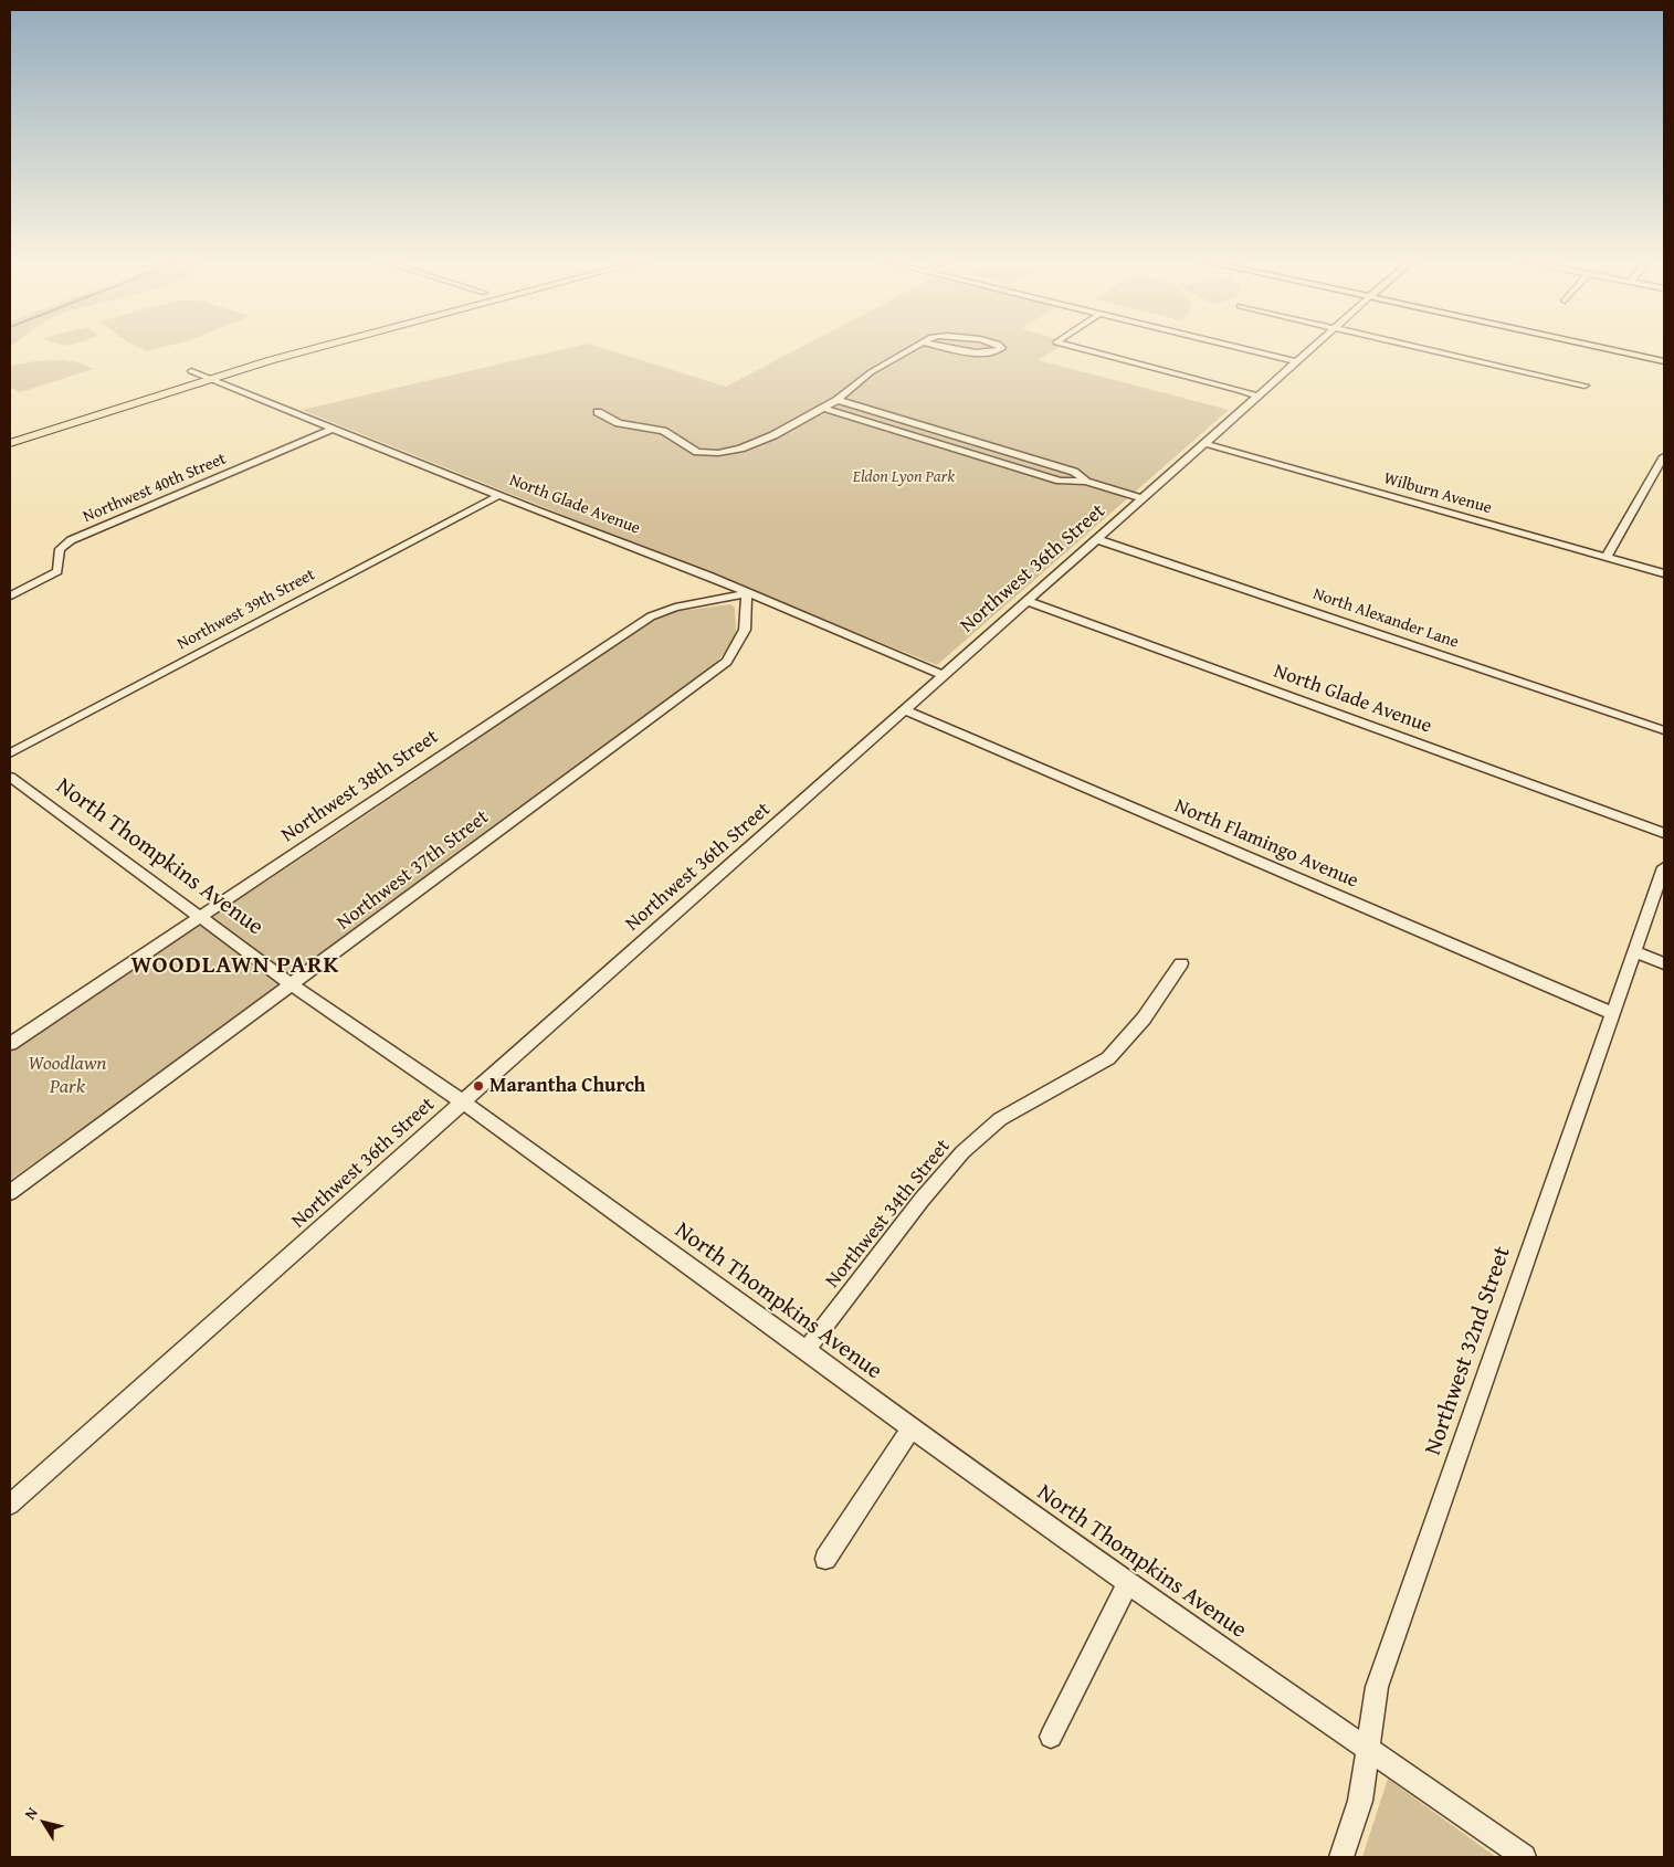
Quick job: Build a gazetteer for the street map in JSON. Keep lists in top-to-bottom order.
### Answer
{
  "streets": {
    "street": [
      "Northwest 40th Street",
      "Wilburn Avenue",
      "North Glade Avenue",
      "Northwest 36th Street",
      "Northwest 39th Street",
      "North Alexander Lane",
      "Northwest 38th Street",
      "North Flamingo Avenue",
      "North Thompkins Avenue",
      "Northwest 37th Street",
      "Northwest 34th Street",
      "Northwest 32nd Street"
    ]
  },
  "crossings": [
    ["Northwest 40th Street", "North Glade Avenue"],
    ["Wilburn Avenue", "Northwest 36th Street"],
    ["North Glade Avenue", "Northwest 36th Street"],
    ["North Glade Avenue", "Northwest 39th Street"],
    ["North Glade Avenue", "Northwest 38th Street"],
    ["North Glade Avenue", "Northwest 37th Street"],
    ["Northwest 36th Street", "North Alexander Lane"],
    ["Northwest 36th Street", "North Flamingo Avenue"],
    ["Northwest 36th Street", "North Thompkins Avenue"],
    ["Northwest 38th Street", "North Thompkins Avenue"],
    ["Northwest 38th Street", "Northwest 37th Street"],
    ["North Flamingo Avenue", "Northwest 32nd Street"],
    ["North Thompkins Avenue", "Northwest 37th Street"],
    ["North Thompkins Avenue", "Northwest 34th Street"],
    ["North Thompkins Avenue", "Northwest 32nd Street"]
  ],
  "districts": ["WOODLAWN PARK"],
  "parks": ["Eldon Lyon Park", "Woodlawn Park"],
  "places": ["Marantha Church"],
  "north": "top left"
}
